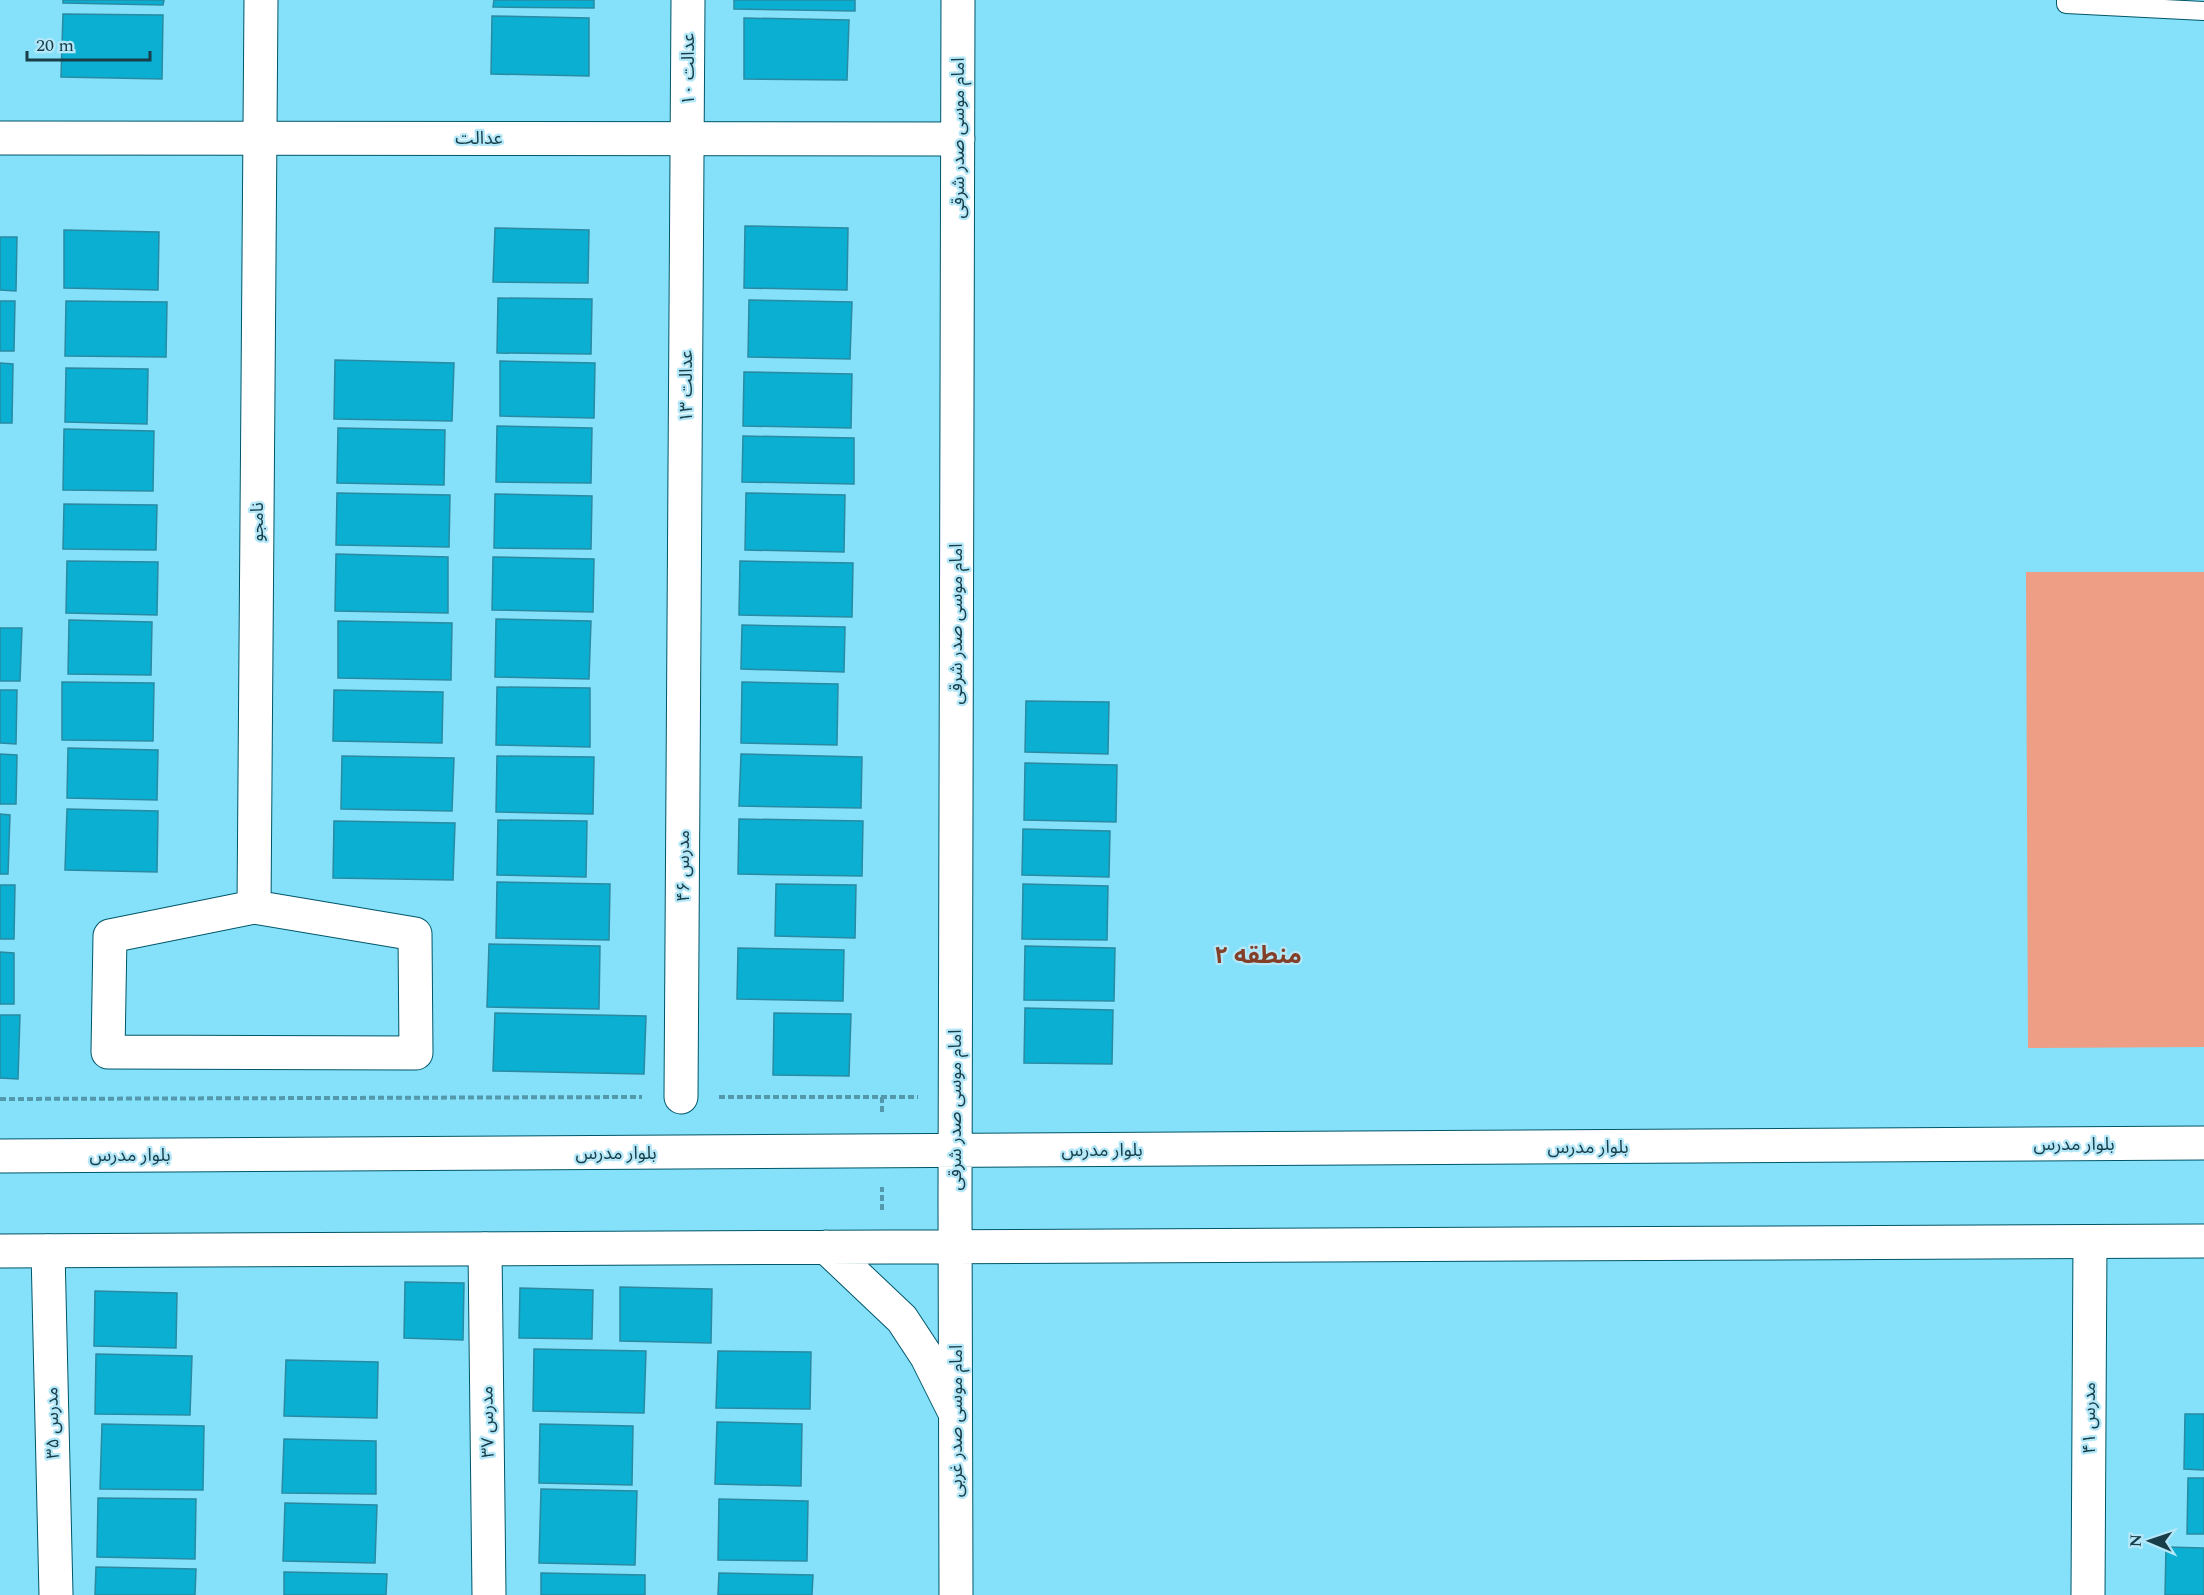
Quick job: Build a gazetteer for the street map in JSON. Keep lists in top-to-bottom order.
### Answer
{
  "streets": {
    "street": [
      "عدالت ۱۰",
      "عدالت",
      "امام موسی صدر شرقی",
      "عدالت ۱۳",
      "نامجو",
      "مدرس ۴۶",
      "بلوار مدرس",
      "مدرس ۴۱",
      "امام موسی صدر غربی",
      "مدرس ۳۷",
      "مدرس ۳۵"
    ]
  },
  "crossings": [
    ["عدالت ۱۰", "عدالت"],
    ["عدالت ۱۰", "عدالت ۱۳"],
    ["عدالت", "امام موسی صدر شرقی"],
    ["عدالت", "عدالت ۱۳"],
    ["عدالت", "نامجو"],
    ["امام موسی صدر شرقی", "بلوار مدرس"],
    ["امام موسی صدر شرقی", "امام موسی صدر غربی"],
    ["عدالت ۱۳", "مدرس ۴۶"]
  ],
  "districts": ["منطقه ۲"],
  "scale_bar": "20 m",
  "north": "left"
}
